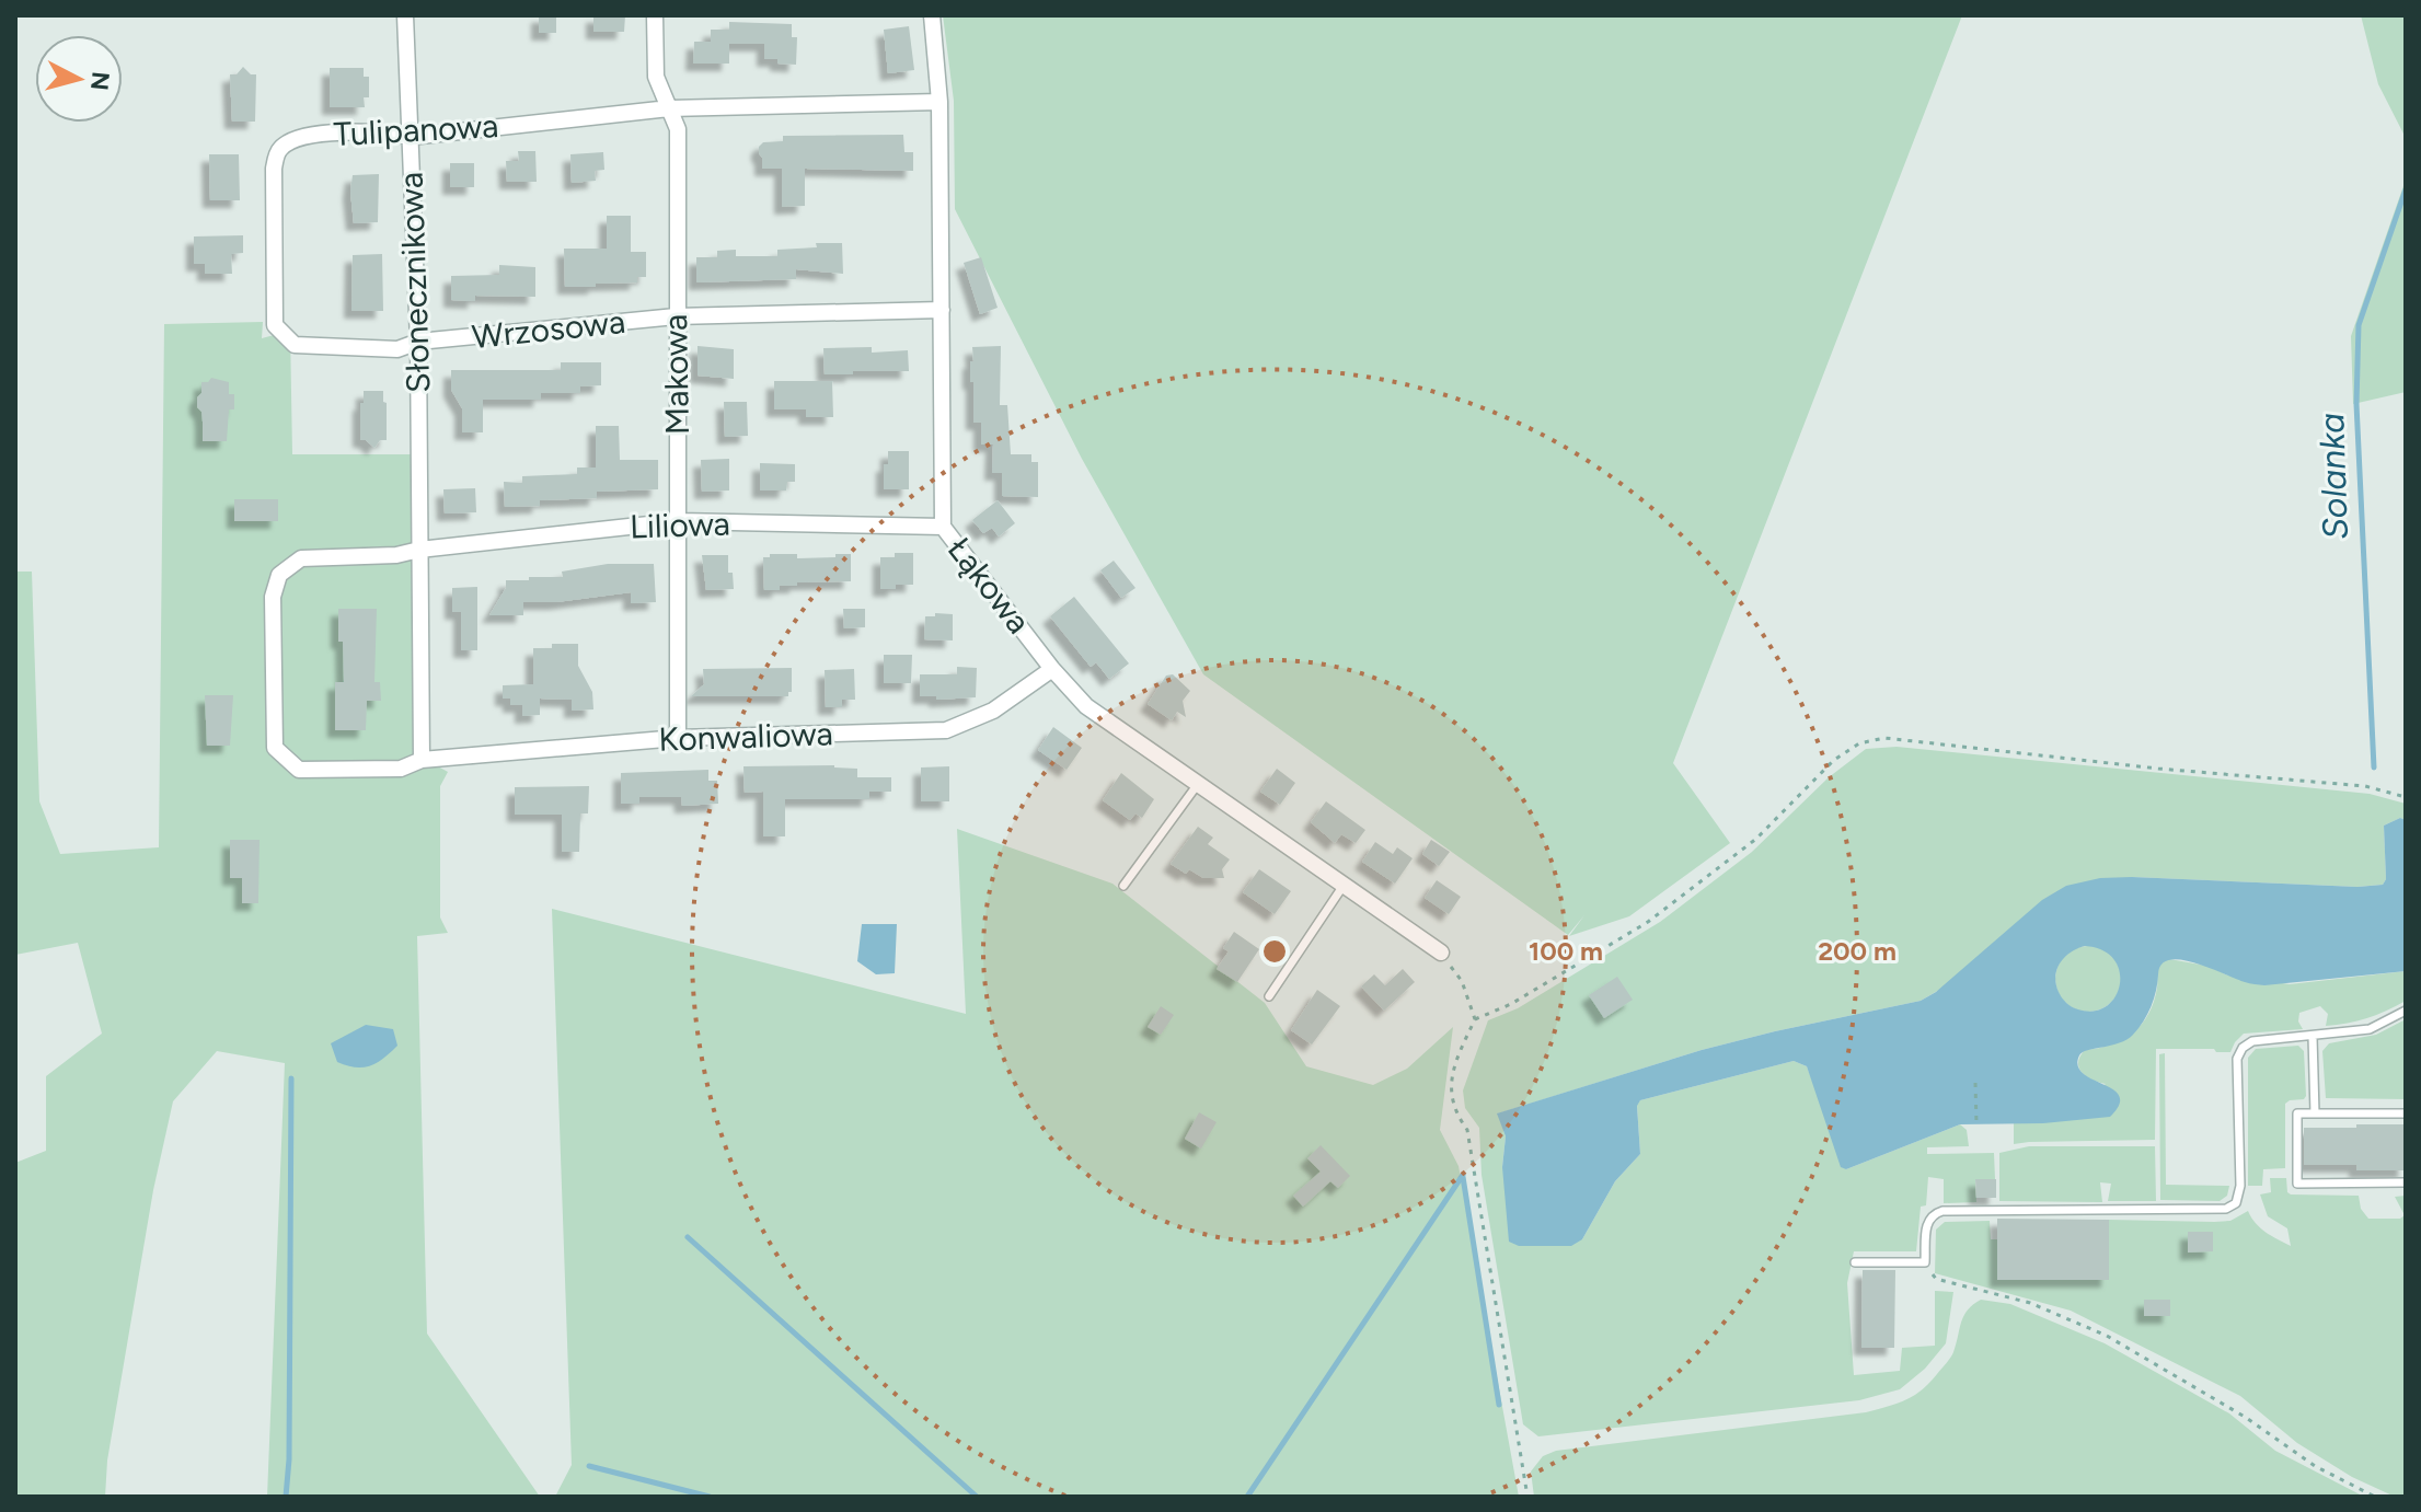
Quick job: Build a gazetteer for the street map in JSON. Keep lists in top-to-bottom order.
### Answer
{
  "streets": {
    "street": [
      "Tulipanowa",
      "Słonecznikowa",
      "Wrzosowa",
      "Makowa",
      "Liliowa",
      "Łąkowa",
      "Konwaliowa"
    ]
  },
  "crossings": [
    ["Tulipanowa", "Słonecznikowa"],
    ["Tulipanowa", "Wrzosowa"],
    ["Tulipanowa", "Makowa"],
    ["Tulipanowa", "Łąkowa"],
    ["Słonecznikowa", "Wrzosowa"],
    ["Słonecznikowa", "Liliowa"],
    ["Słonecznikowa", "Konwaliowa"],
    ["Wrzosowa", "Makowa"],
    ["Wrzosowa", "Łąkowa"],
    ["Makowa", "Liliowa"],
    ["Makowa", "Konwaliowa"],
    ["Liliowa", "Łąkowa"],
    ["Łąkowa", "Konwaliowa"]
  ],
  "water": ["Solanka"],
  "north": "right",
  "rings": ["100 m", "200 m"]
}
